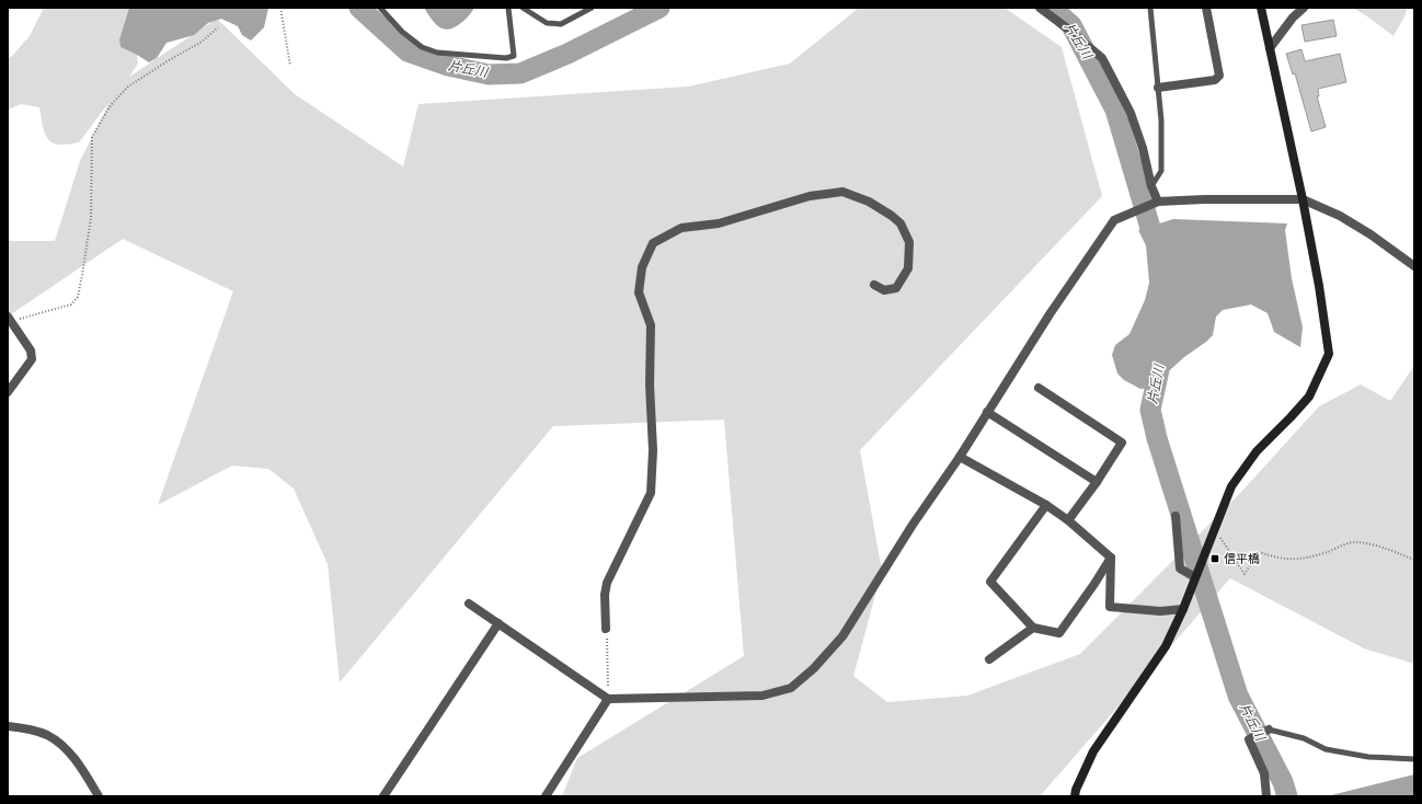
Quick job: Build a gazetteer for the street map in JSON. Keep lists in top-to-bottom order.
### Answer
{
  "water": ["片丘川"],
  "places": {
    "transit": ["信平橋"]
  }
}
